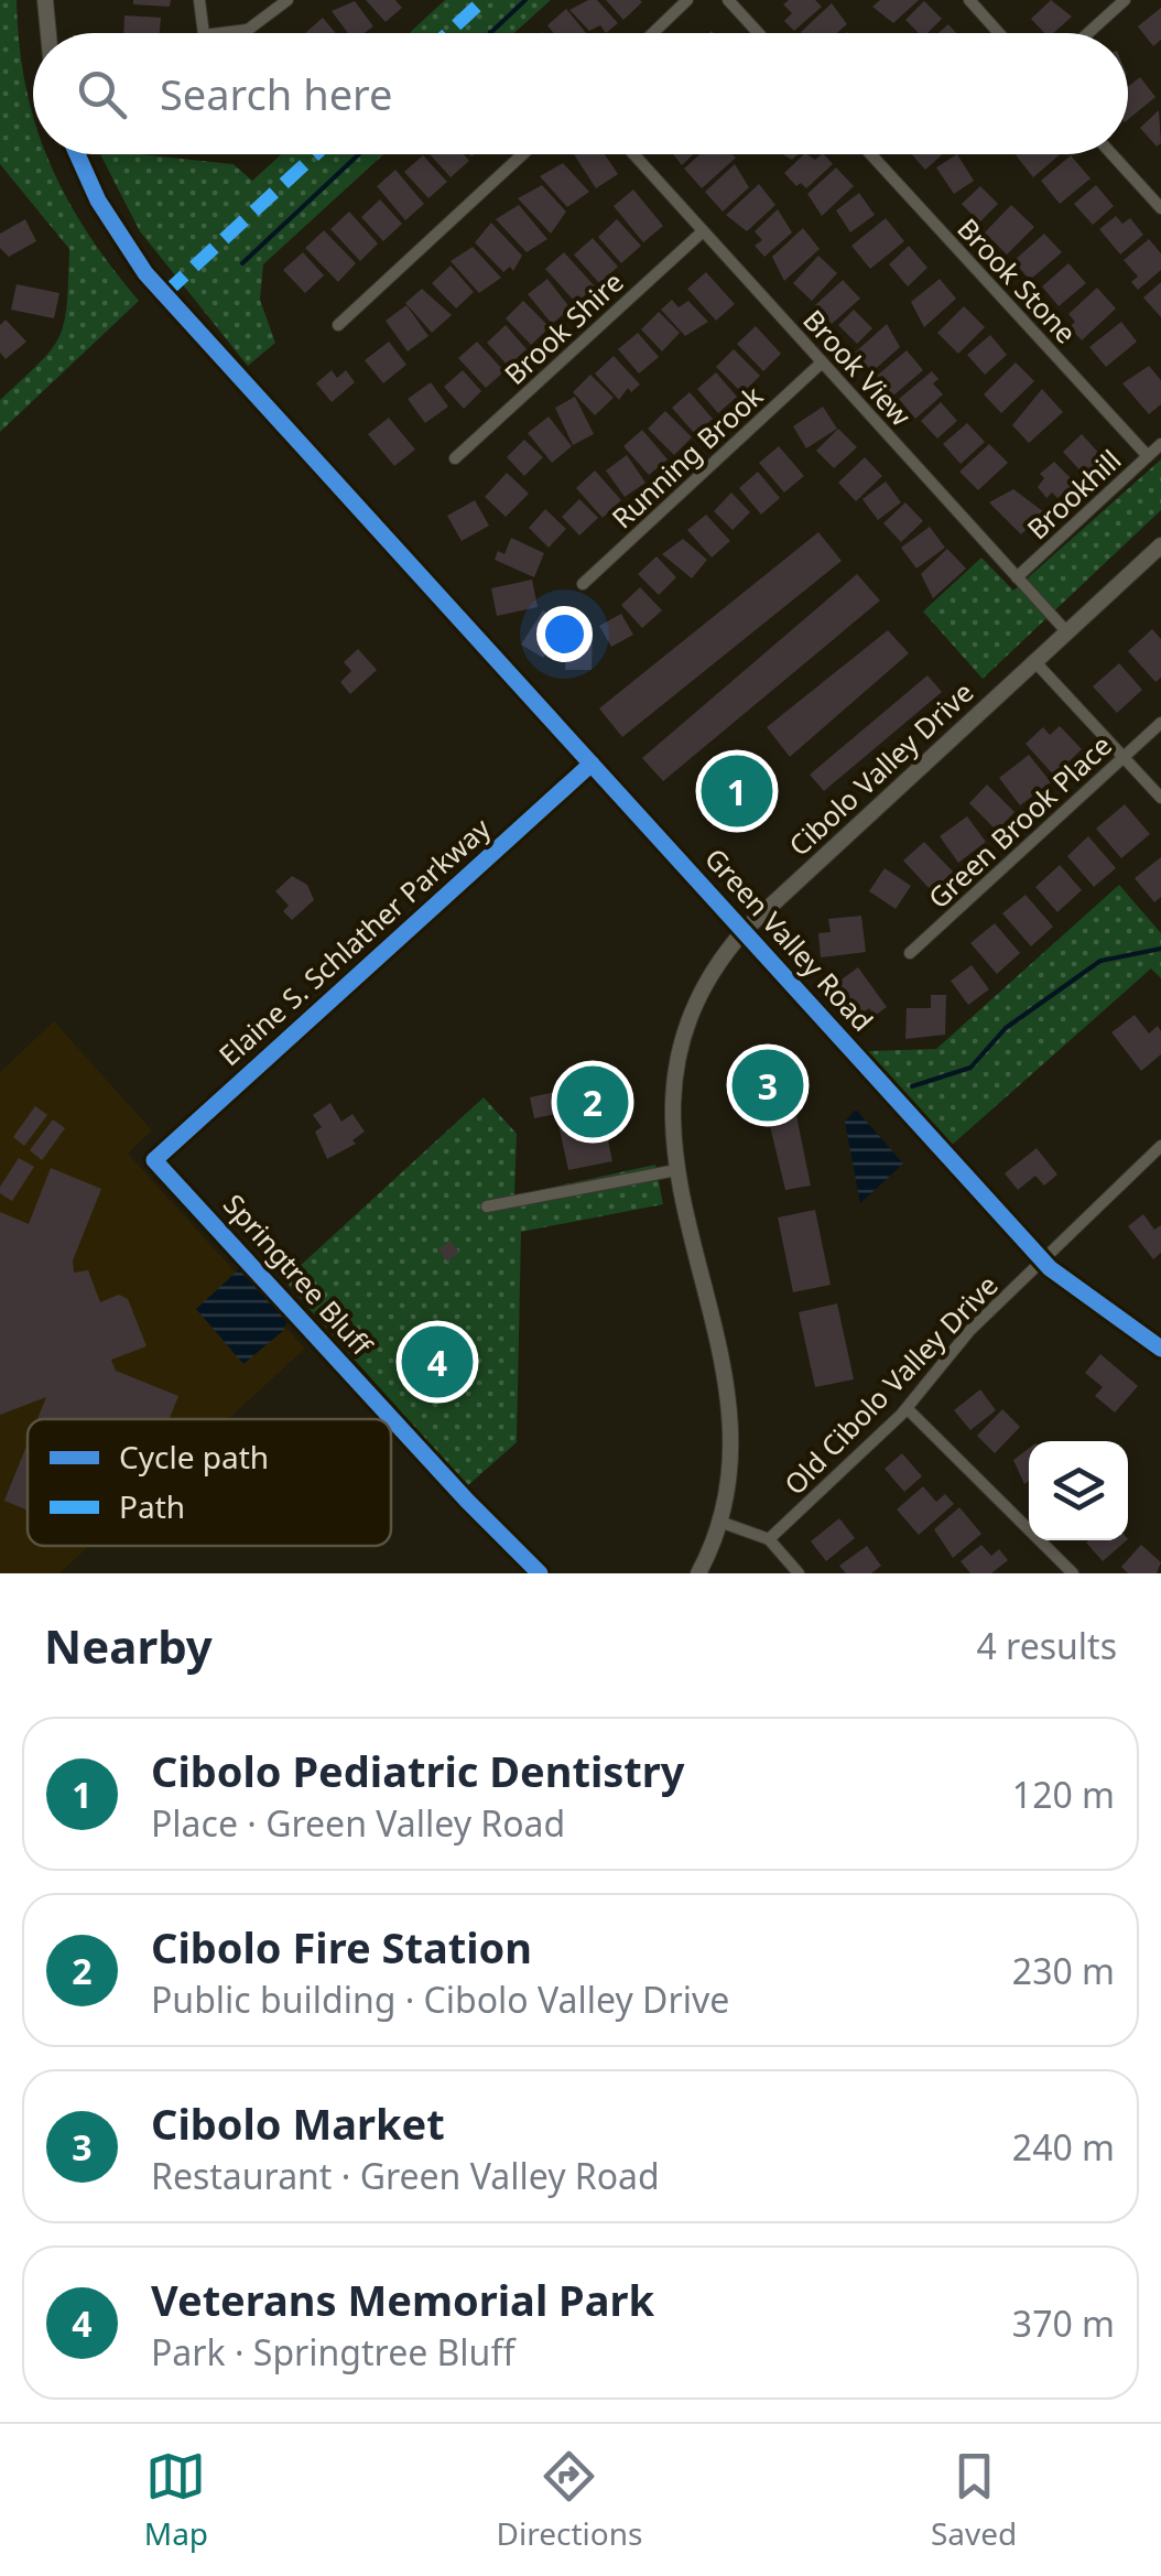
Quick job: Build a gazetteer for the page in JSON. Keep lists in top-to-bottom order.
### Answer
{
  "streets": {
    "street": [
      "Brook Stone",
      "Brook Shire",
      "Brook View",
      "Running Brook",
      "Brookhill",
      "Cibolo Valley Drive",
      "Green Brook Place",
      "Green Valley Road",
      "Elaine S. Schlather Parkway",
      "Springtree Bluff",
      "Old Cibolo Valley Drive"
    ]
  },
  "crossings": [
    ["Brook Stone", "Brookhill"],
    ["Brook Shire", "Brook View"],
    ["Brook View", "Running Brook"],
    ["Brook View", "Brookhill"],
    ["Brook View", "Cibolo Valley Drive"],
    ["Cibolo Valley Drive", "Green Valley Road"],
    ["Green Valley Road", "Elaine S. Schlather Parkway"],
    ["Green Valley Road", "Old Cibolo Valley Drive"],
    ["Elaine S. Schlather Parkway", "Springtree Bluff"]
  ],
  "legend": ["Cycle path", "Path"],
  "page": {
    "search": "Search here",
    "pins": [
      "1",
      "3",
      "2",
      "4"
    ],
    "heading": ["Nearby", "4 results"],
    "list": [
      {
        "mark": "1",
        "name": "Cibolo Pediatric Dentistry",
        "note": "Place · Green Valley Road",
        "value": "120 m"
      },
      {
        "mark": "2",
        "name": "Cibolo Fire Station",
        "note": "Public building · Cibolo Valley Drive",
        "value": "230 m"
      },
      {
        "mark": "3",
        "name": "Cibolo Market",
        "note": "Restaurant · Green Valley Road",
        "value": "240 m"
      },
      {
        "mark": "4",
        "name": "Veterans Memorial Park",
        "note": "Park · Springtree Bluff",
        "value": "370 m"
      }
    ],
    "nav": ["Map", "Directions", "Saved"]
  }
}
